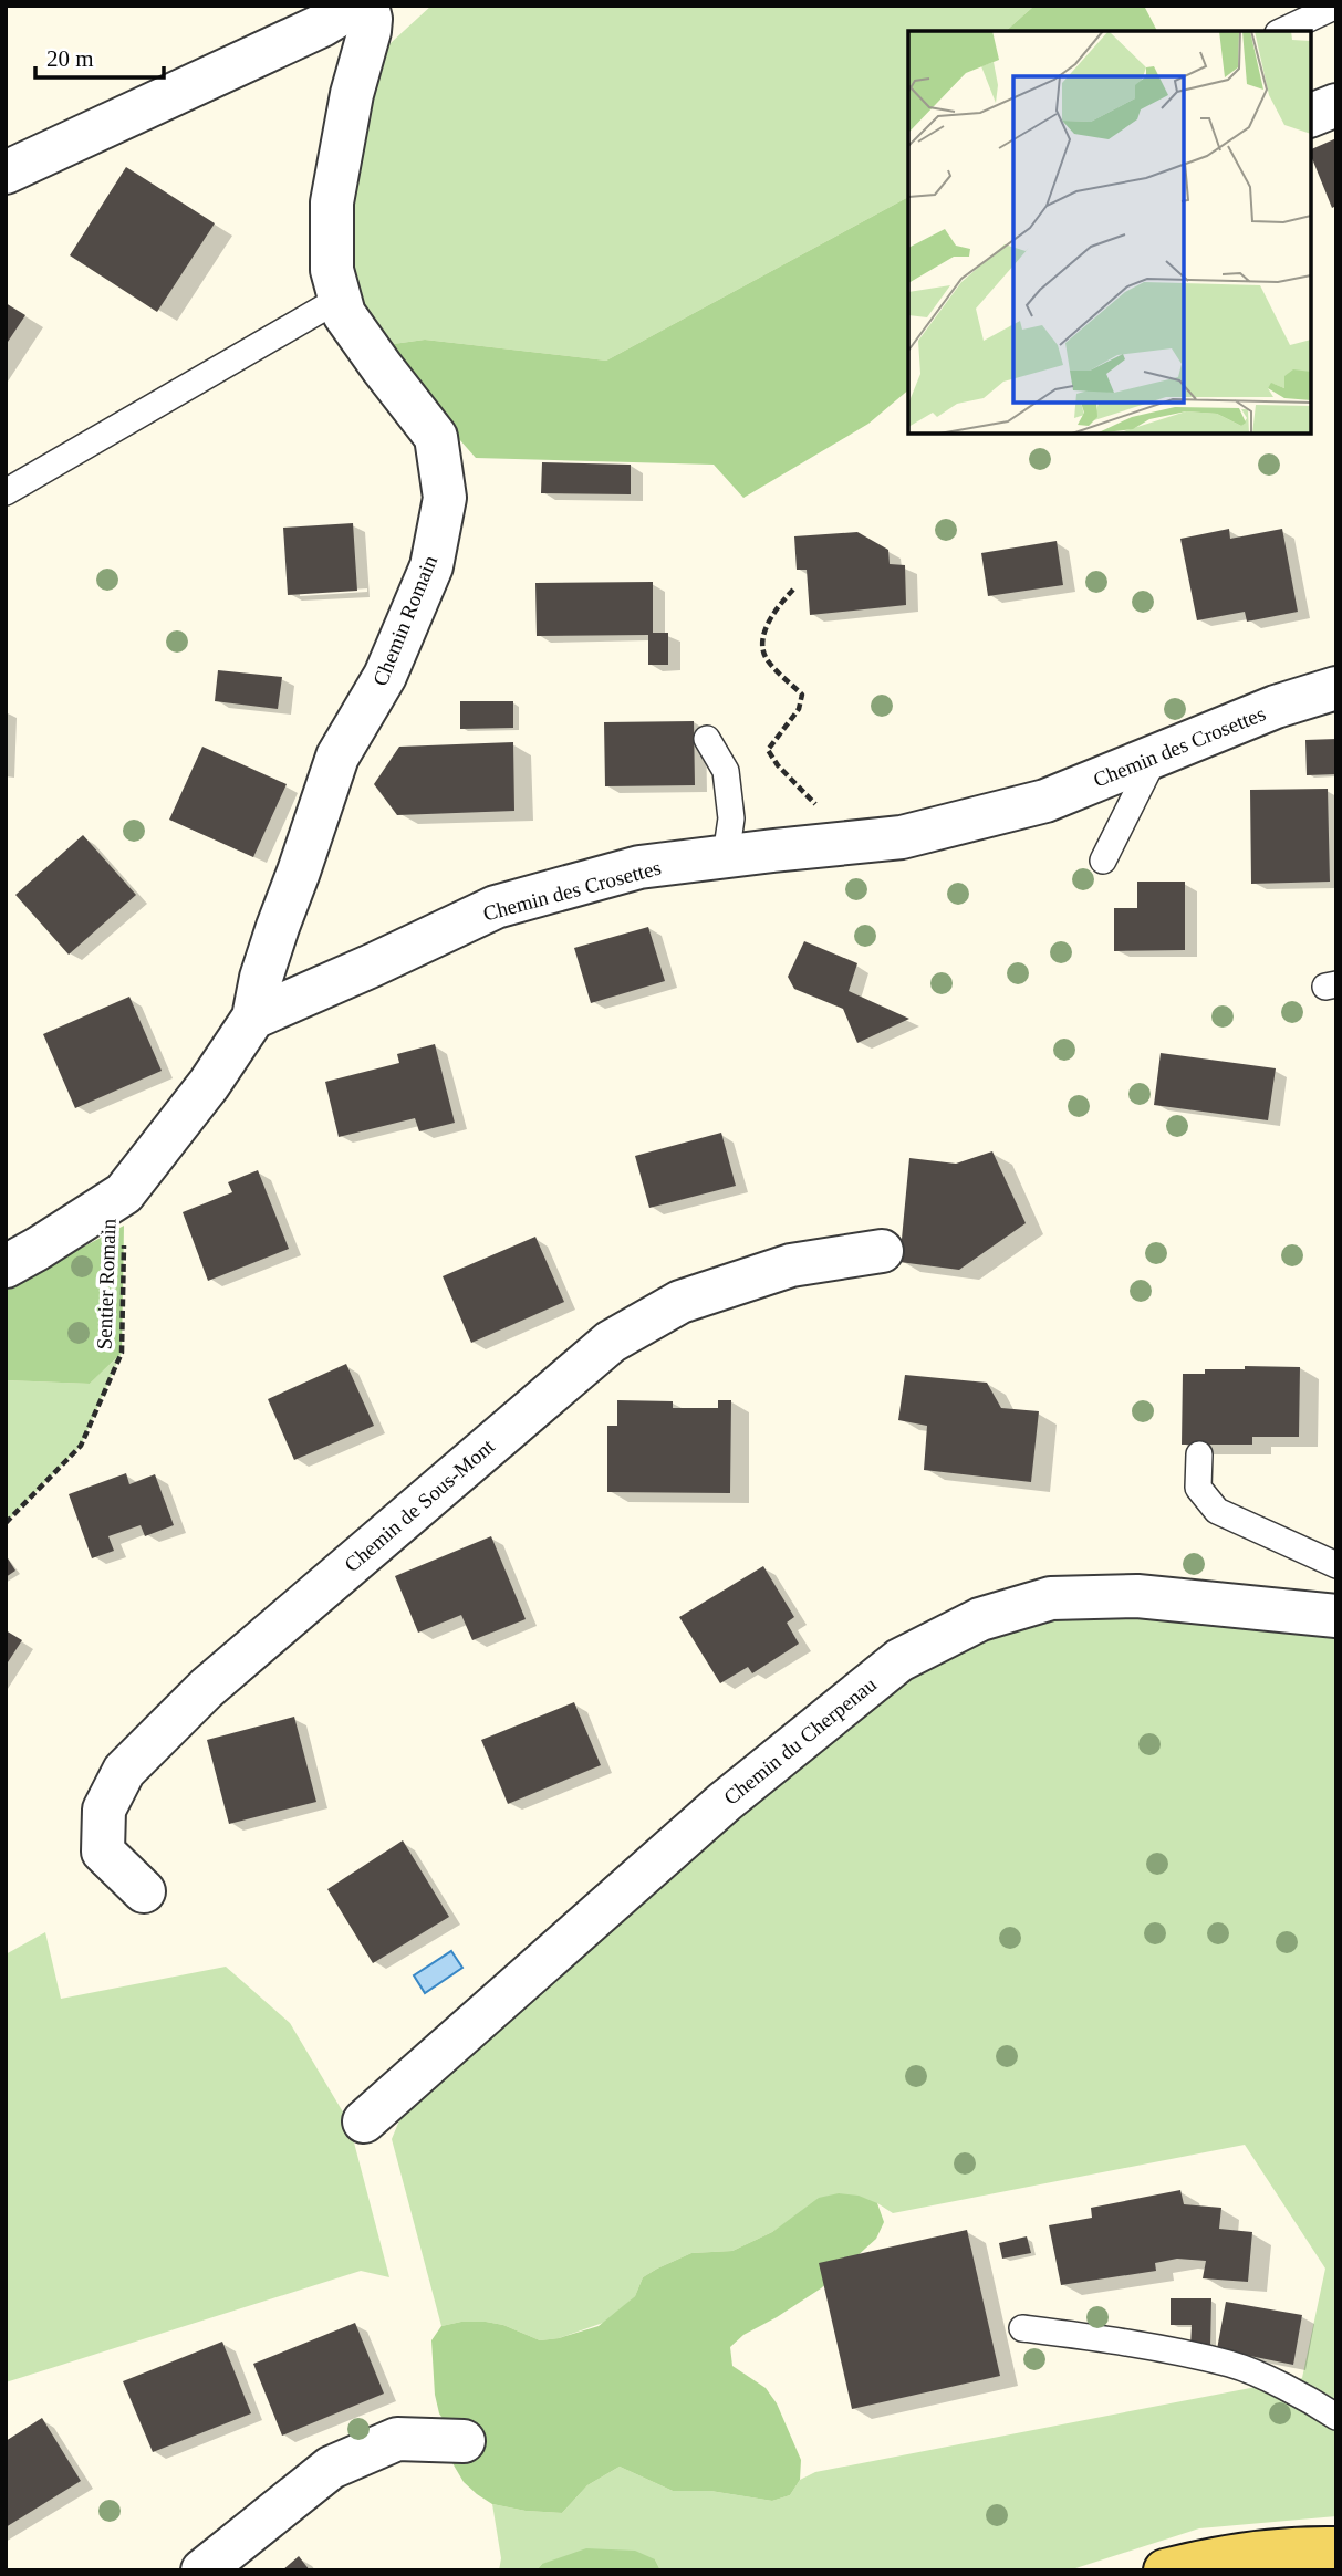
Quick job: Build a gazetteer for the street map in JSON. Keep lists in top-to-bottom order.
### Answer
{
  "streets": {
    "street": [
      "Chemin Romain",
      "Chemin des Crosettes",
      "Chemin de Sous-Mont",
      "Chemin du Cherpenau"
    ],
    "path": ["Sentier Romain"]
  },
  "crossings": [
    ["Chemin Romain", "Chemin des Crosettes"]
  ],
  "scale_bar": "20 m"
}
